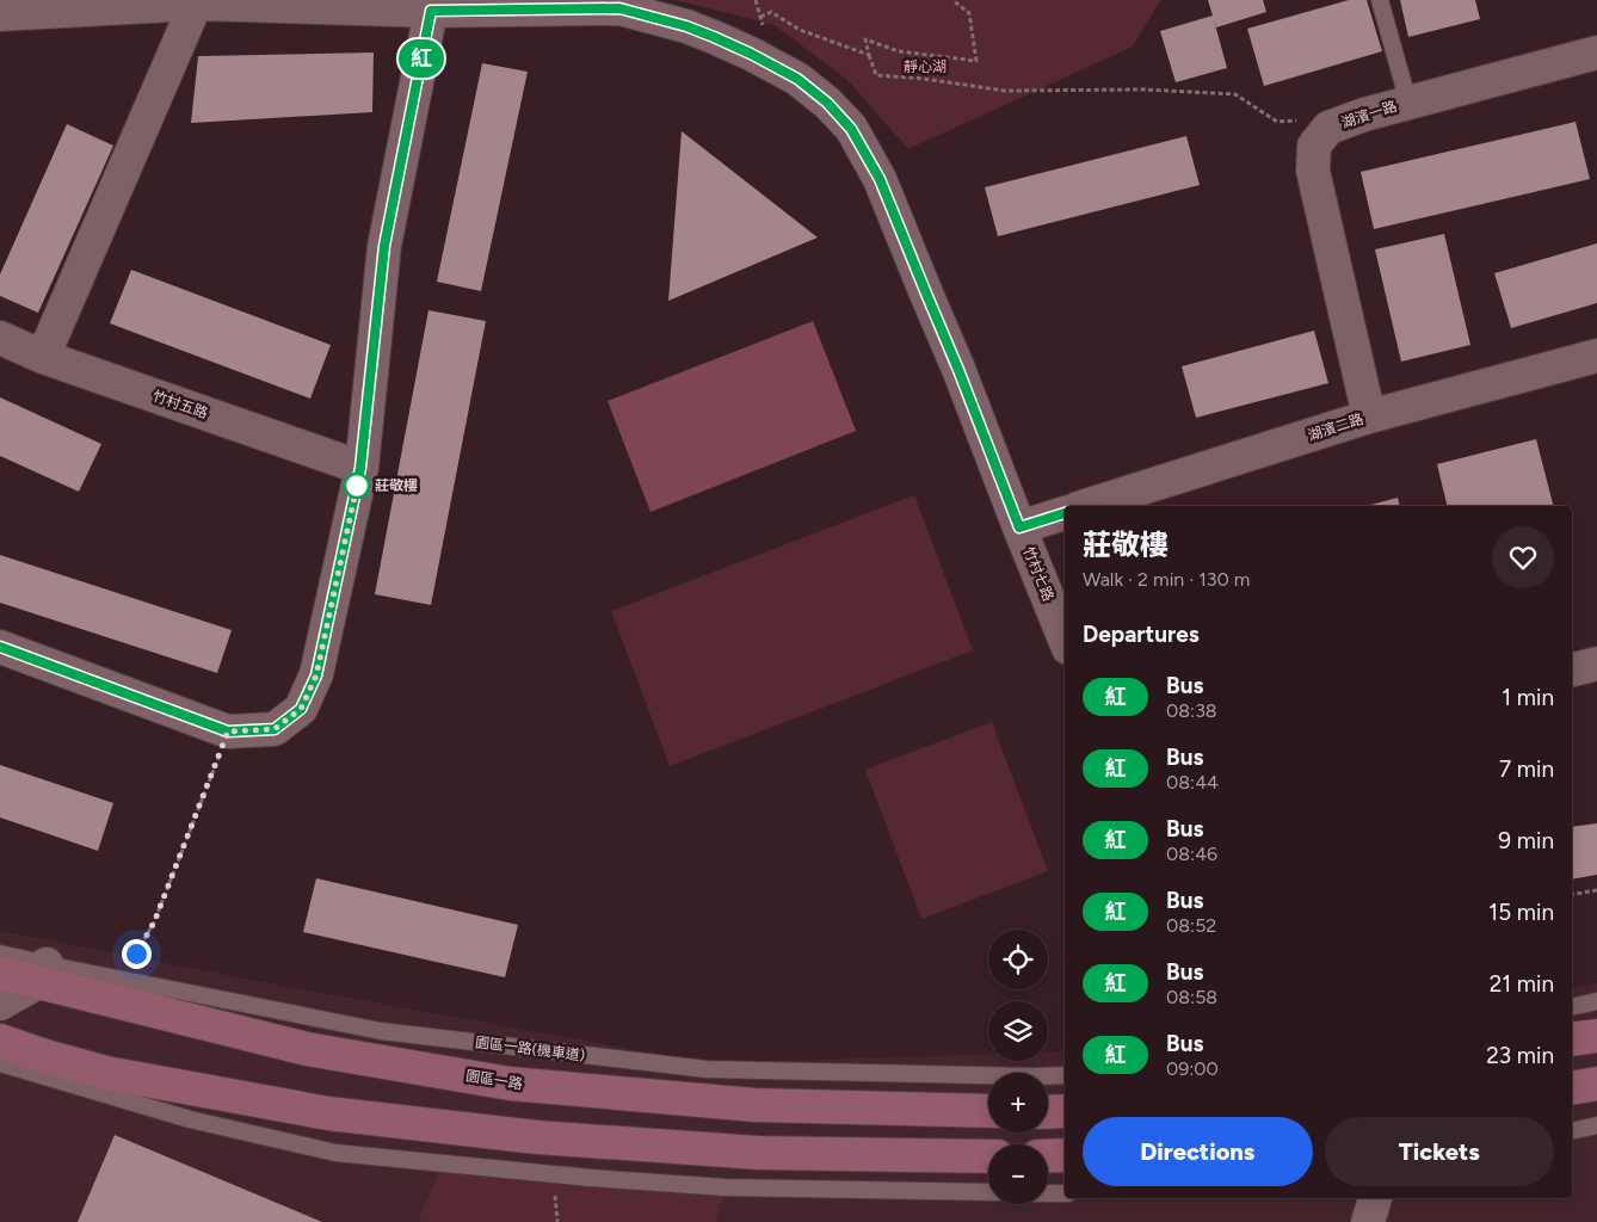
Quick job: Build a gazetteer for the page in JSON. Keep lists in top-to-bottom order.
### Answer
{
  "streets": {
    "street": [
      "湖濱一路",
      "竹村五路",
      "湖濱二路",
      "竹村七路",
      "園區一路"
    ],
    "lane": ["園區一路(機車道)"]
  },
  "crossings": [
    ["湖濱一路", "湖濱二路"],
    ["園區一路(機車道)", "園區一路"]
  ],
  "parks": ["靜心湖"],
  "places": ["莊敬樓"],
  "lines": ["bus line 紅"],
  "page": {
    "on_map": "紅",
    "heading": [
      ["莊敬樓", "Walk · 2 min · 130 m"],
      "Departures"
    ],
    "list": [
      {
        "mark": "紅",
        "name": "Bus",
        "note": "08:38",
        "value": "1 min"
      },
      {
        "mark": "紅",
        "name": "Bus",
        "note": "08:44",
        "value": "7 min"
      },
      {
        "mark": "紅",
        "name": "Bus",
        "note": "08:46",
        "value": "9 min"
      },
      {
        "mark": "紅",
        "name": "Bus",
        "note": "08:52",
        "value": "15 min"
      },
      {
        "mark": "紅",
        "name": "Bus",
        "note": "08:58",
        "value": "21 min"
      },
      {
        "mark": "紅",
        "name": "Bus",
        "note": "09:00",
        "value": "23 min"
      }
    ],
    "map_buttons": ["+", "−"],
    "buttons": ["Directions", "Tickets"]
  }
}
